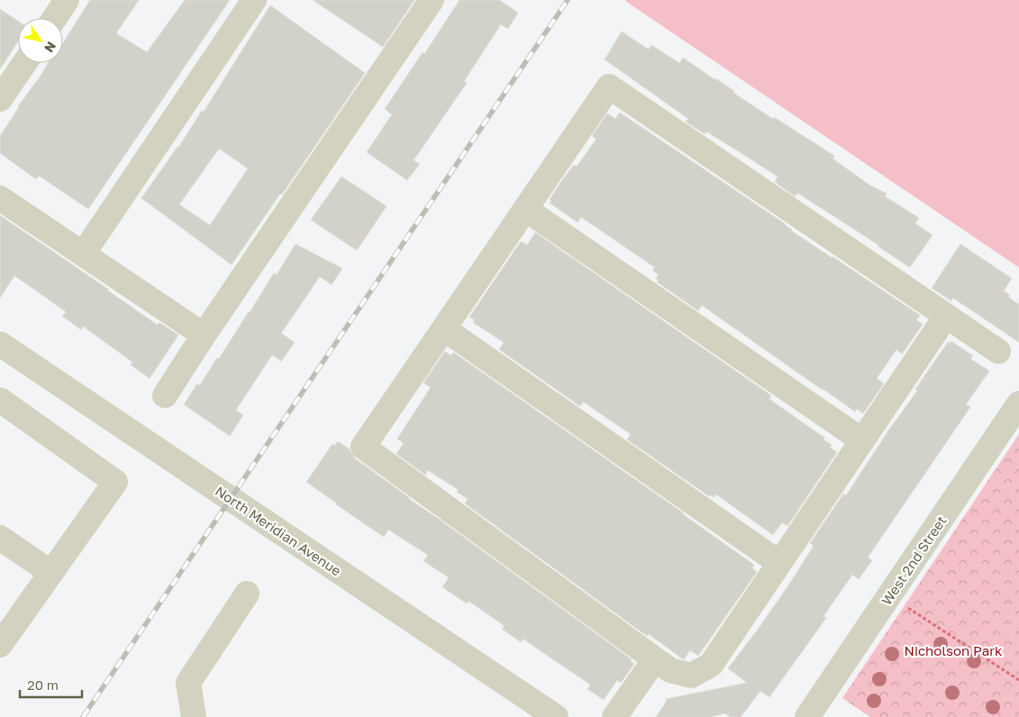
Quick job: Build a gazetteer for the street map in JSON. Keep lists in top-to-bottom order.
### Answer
{
  "streets": {
    "street": ["North Meridian Avenue", "West 2nd Street"]
  },
  "parks": ["Nicholson Park"],
  "scale_bar": "20 m",
  "north": "bottom right"
}
